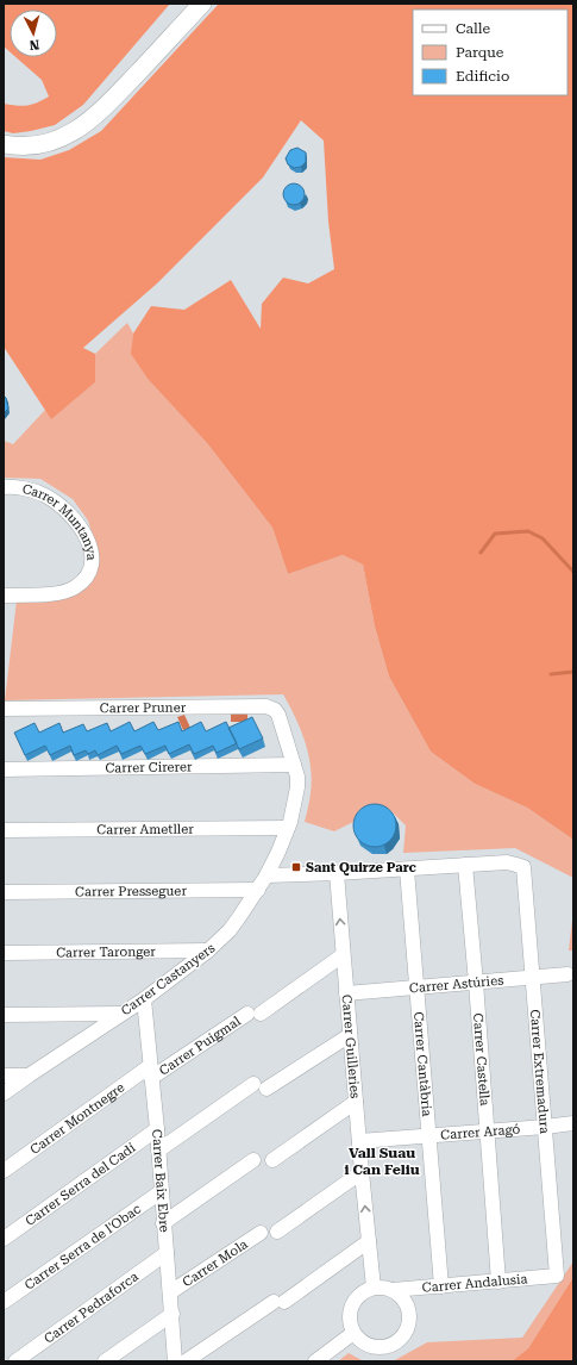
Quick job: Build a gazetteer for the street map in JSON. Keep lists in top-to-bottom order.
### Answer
{
  "streets": {
    "street": [
      "Carrer Muntanya",
      "Carrer Pruner",
      "Carrer Cirerer",
      "Carrer Ametller",
      "Carrer Presseguer",
      "Carrer Taronger",
      "Carrer Castanyers",
      "Carrer Astúries",
      "Carrer Puigmal",
      "Carrer Guilleries",
      "Carrer Castella",
      "Carrer Cantàbria",
      "Carrer Extremadura",
      "Carrer Montnegre",
      "Carrer Aragó",
      "Carrer Baix Ebre",
      "Carrer Serra del Cadí",
      "Carrer Serra de l'Obac",
      "Carrer Mola",
      "Carrer Andalusia",
      "Carrer Pedraforca"
    ]
  },
  "crossings": [
    ["Carrer Pruner", "Carrer Castanyers"],
    ["Carrer Cirerer", "Carrer Castanyers"],
    ["Carrer Ametller", "Carrer Castanyers"],
    ["Carrer Presseguer", "Carrer Castanyers"],
    ["Carrer Taronger", "Carrer Castanyers"],
    ["Carrer Castanyers", "Carrer Baix Ebre"],
    ["Carrer Astúries", "Carrer Guilleries"],
    ["Carrer Astúries", "Carrer Castella"],
    ["Carrer Astúries", "Carrer Cantàbria"],
    ["Carrer Astúries", "Carrer Extremadura"],
    ["Carrer Puigmal", "Carrer Guilleries"],
    ["Carrer Puigmal", "Carrer Montnegre"],
    ["Carrer Puigmal", "Carrer Baix Ebre"],
    ["Carrer Guilleries", "Carrer Aragó"],
    ["Carrer Guilleries", "Carrer Andalusia"],
    ["Carrer Castella", "Carrer Extremadura"],
    ["Carrer Castella", "Carrer Aragó"],
    ["Carrer Castella", "Carrer Andalusia"],
    ["Carrer Cantàbria", "Carrer Aragó"],
    ["Carrer Cantàbria", "Carrer Andalusia"],
    ["Carrer Extremadura", "Carrer Aragó"],
    ["Carrer Extremadura", "Carrer Andalusia"],
    ["Carrer Montnegre", "Carrer Baix Ebre"],
    ["Carrer Baix Ebre", "Carrer Serra del Cadí"],
    ["Carrer Baix Ebre", "Carrer Serra de l'Obac"],
    ["Carrer Baix Ebre", "Carrer Mola"],
    ["Carrer Baix Ebre", "Carrer Pedraforca"]
  ],
  "one_way": ["Carrer Guilleries"],
  "districts": ["Vall Suau i Can Feliu"],
  "places": {
    "transit": ["Sant Quirze Parc"]
  },
  "legend": ["Calle", "Parque", "Edificio"],
  "north": "bottom"
}
